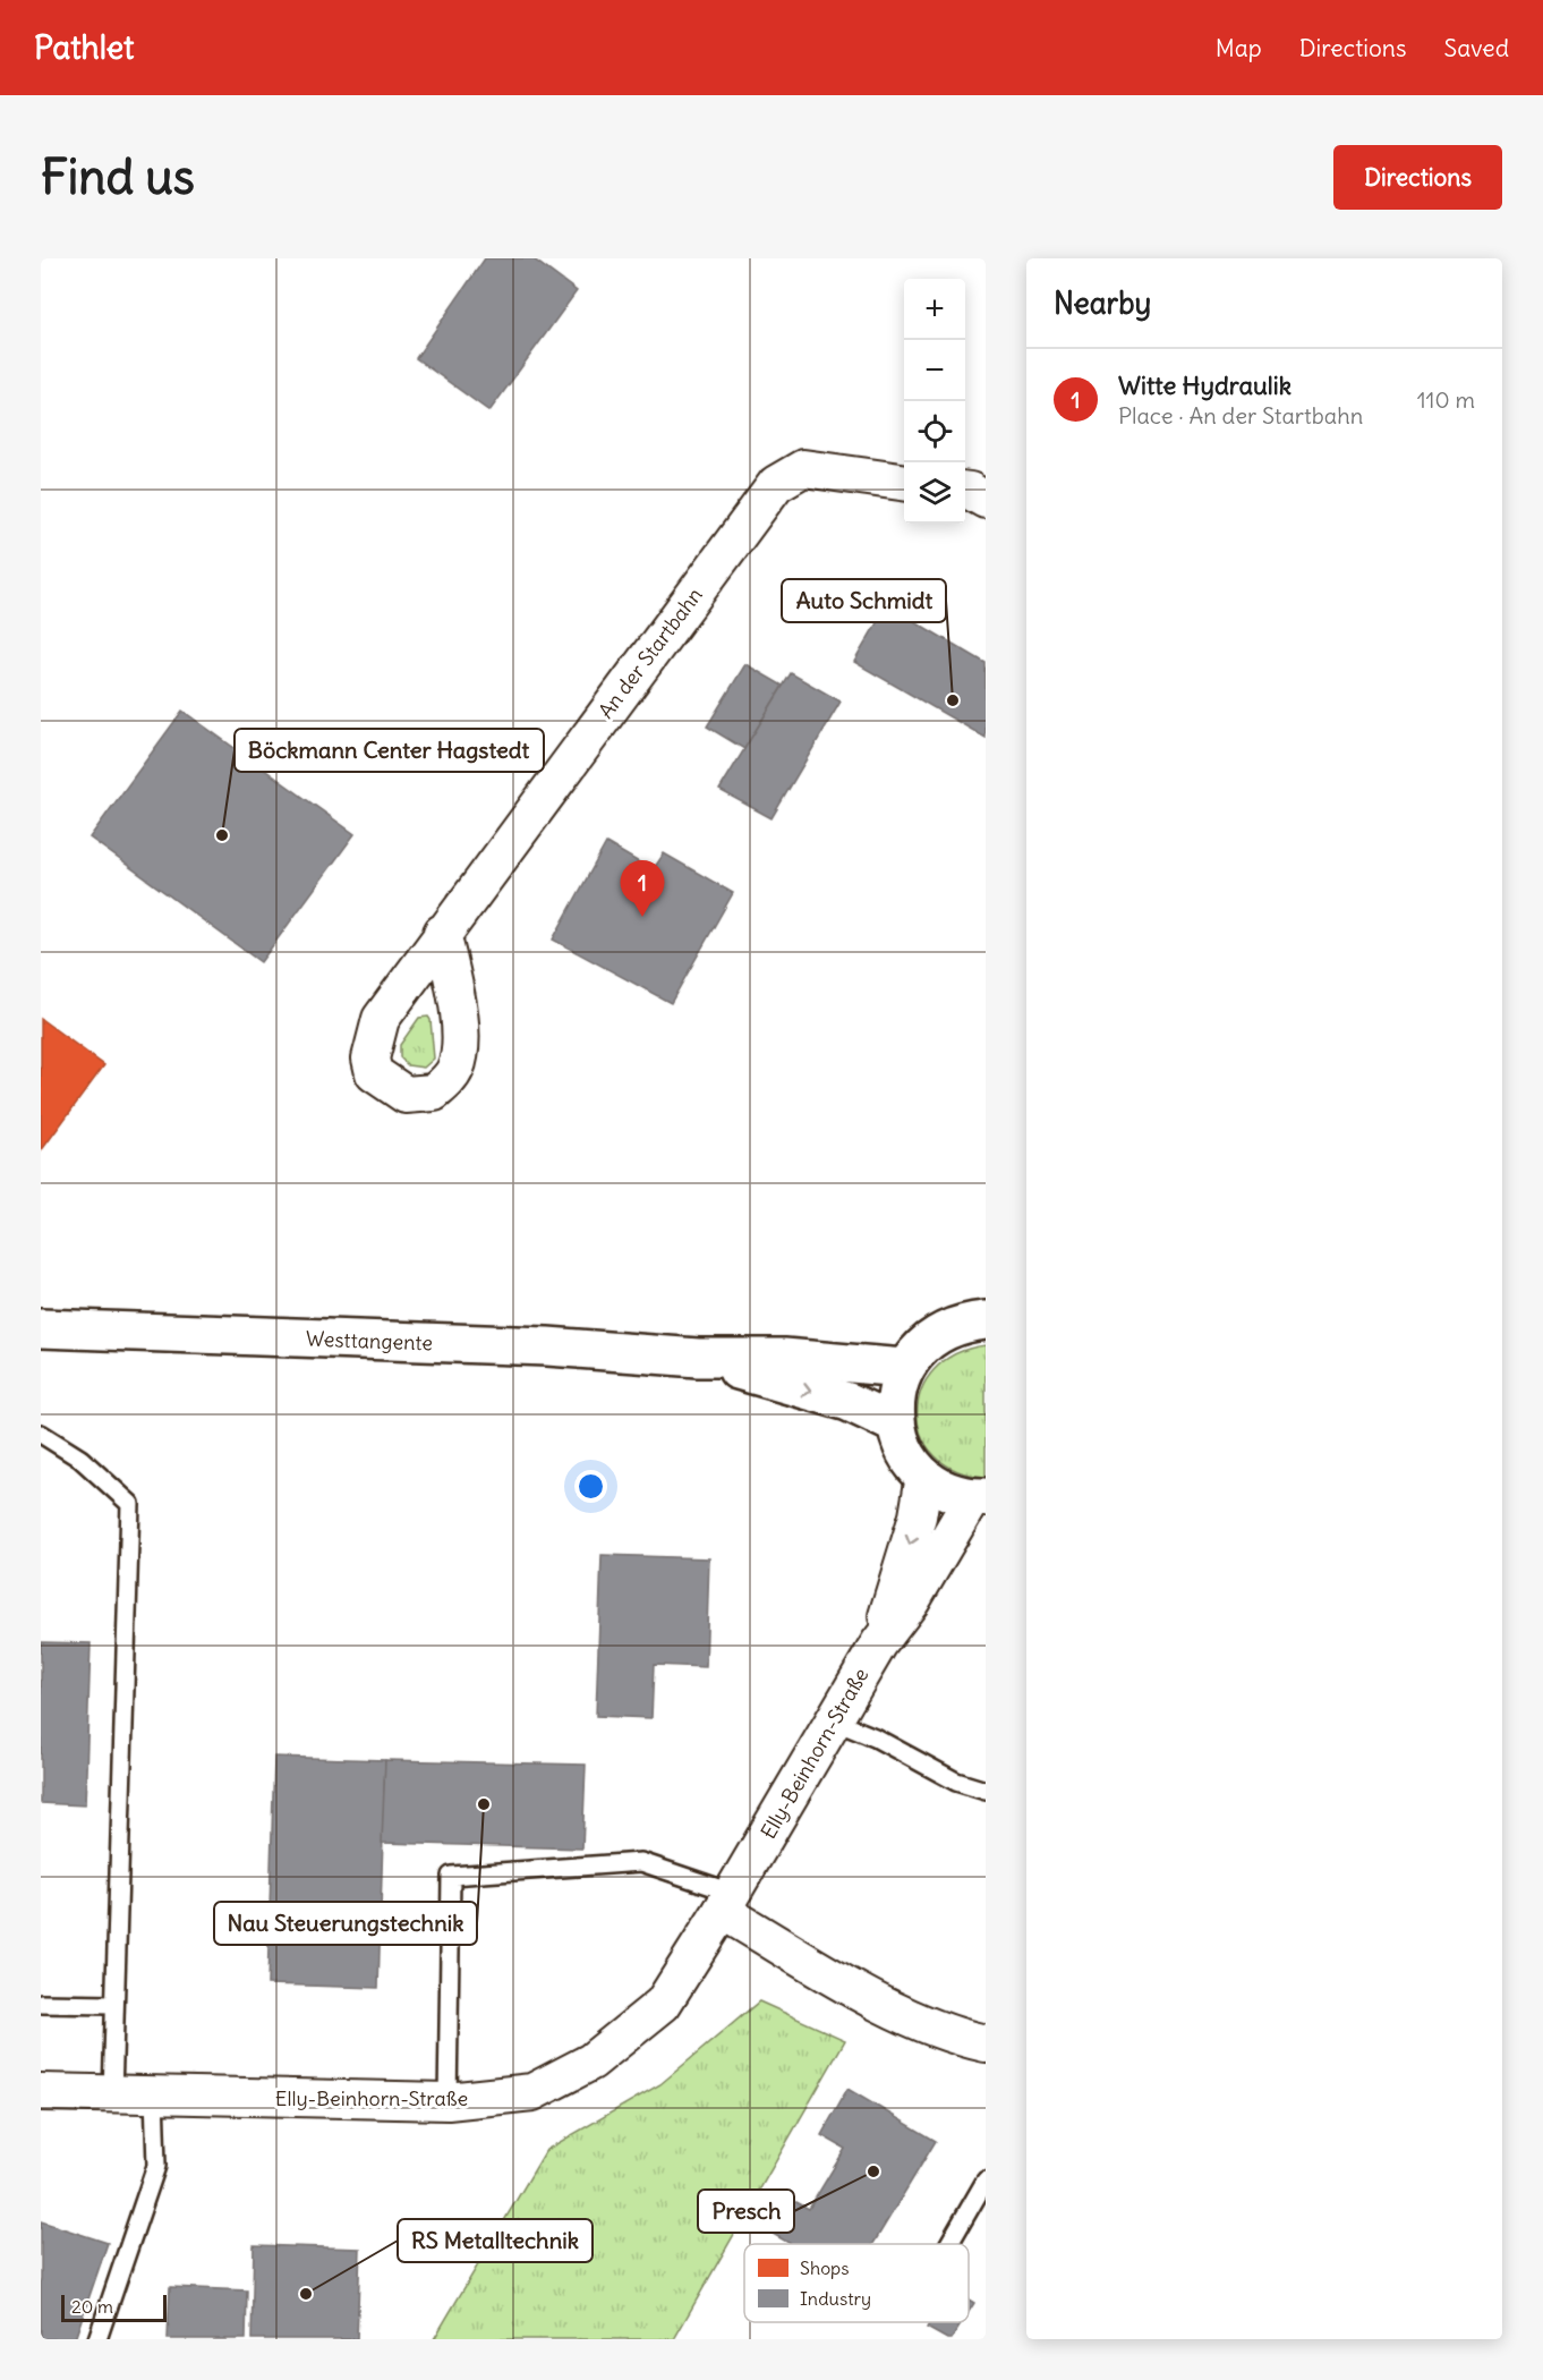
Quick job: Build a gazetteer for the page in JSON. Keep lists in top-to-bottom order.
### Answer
{
  "streets": {
    "street": ["An der Startbahn", "Westtangente", "Elly-Beinhorn-Straße"]
  },
  "places": [
    "Auto Schmidt",
    "Böckmann Center Hagstedt",
    "Nau Steuerungstechnik",
    "Presch",
    "RS Metalltechnik"
  ],
  "legend": ["Shops", "Industry"],
  "scale_bar": "20 m",
  "page": {
    "header": "Pathlet",
    "nav": ["Map", "Directions", "Saved"],
    "buttons": "Directions",
    "title": "Find us",
    "heading": "Nearby",
    "map_buttons": ["+", "−"],
    "list": [
      {
        "mark": "1",
        "name": "Witte Hydraulik",
        "note": "Place · An der Startbahn",
        "value": "110 m"
      }
    ],
    "pins": "1",
    "scale": "20 m"
  }
}
